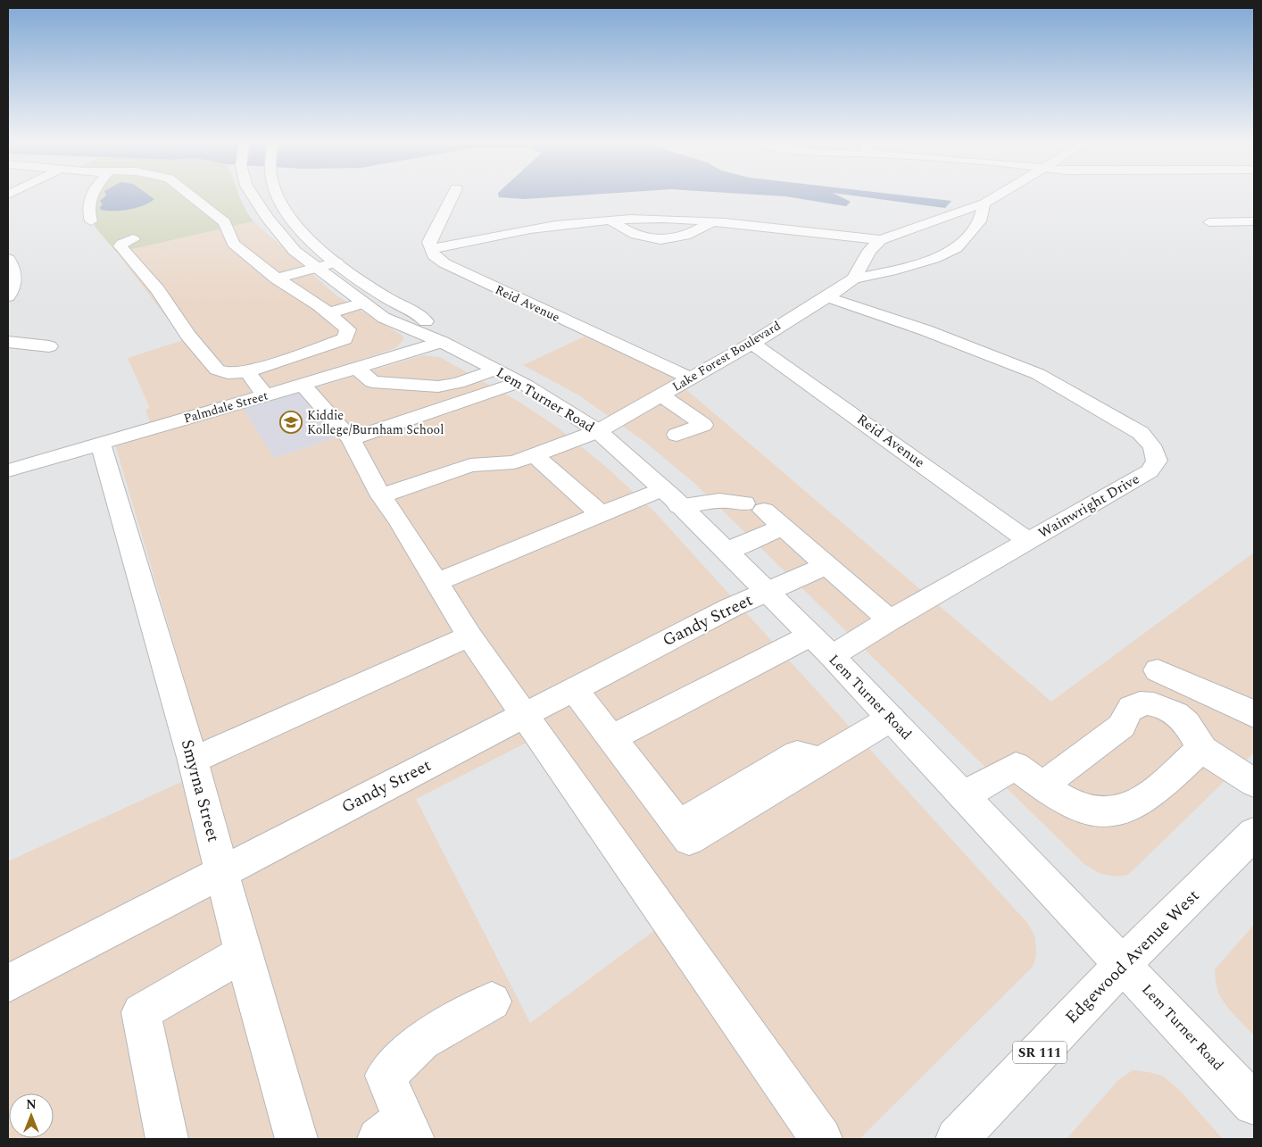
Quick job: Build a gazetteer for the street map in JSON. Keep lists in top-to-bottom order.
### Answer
{
  "streets": {
    "street": [
      "Reid Avenue",
      "Lake Forest Boulevard",
      "Lem Turner Road",
      "Palmdale Street",
      "Wainwright Drive",
      "Gandy Street",
      "Smyrna Street",
      "Edgewood Avenue West",
      "SR 111"
    ]
  },
  "crossings": [
    ["Reid Avenue", "Lake Forest Boulevard"],
    ["Reid Avenue", "Wainwright Drive"],
    ["Lake Forest Boulevard", "Lem Turner Road"],
    ["Lake Forest Boulevard", "Wainwright Drive"],
    ["Lem Turner Road", "Palmdale Street"],
    ["Lem Turner Road", "Wainwright Drive"],
    ["Lem Turner Road", "Gandy Street"],
    ["Lem Turner Road", "Edgewood Avenue West"],
    ["Palmdale Street", "Smyrna Street"],
    ["Gandy Street", "Smyrna Street"]
  ],
  "places": {
    "school or university": ["Kiddie Kollege/Burnham School"]
  },
  "north": "top"
}
